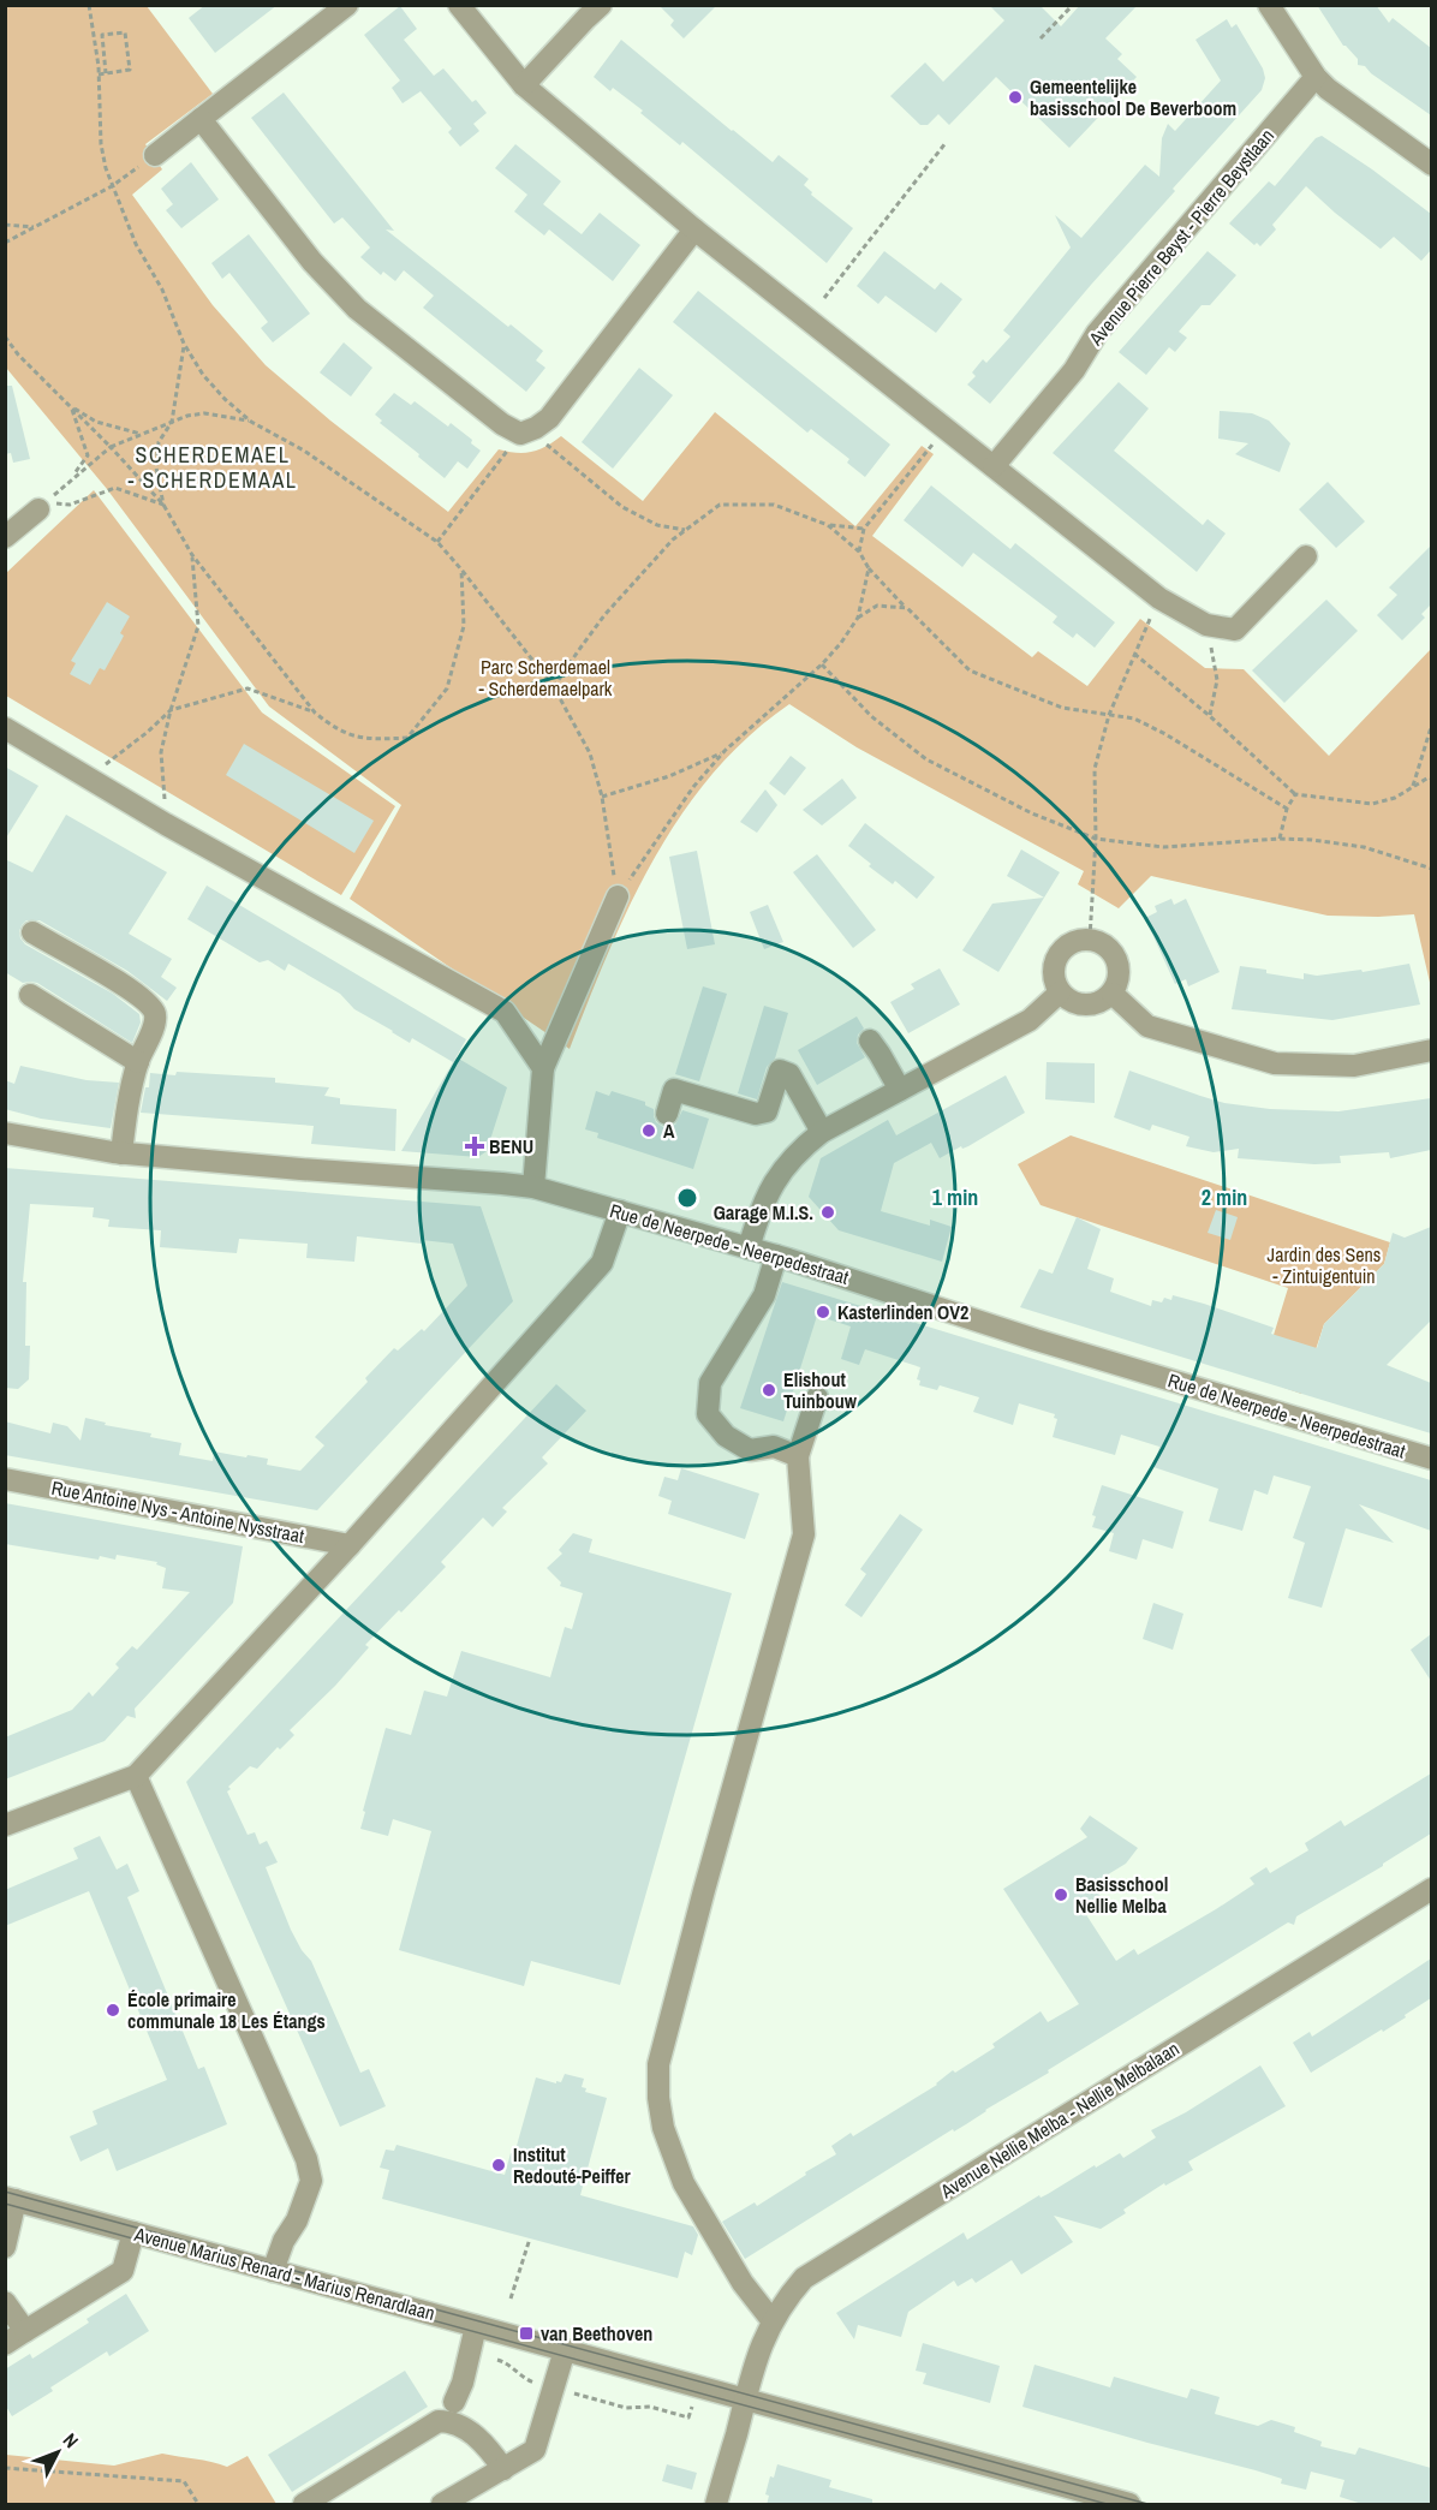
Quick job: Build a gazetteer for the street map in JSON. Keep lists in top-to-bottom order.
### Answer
{
  "streets": {
    "street": [
      "Avenue Pierre Beyst - Pierre Beystlaan",
      "Rue de Neerpede - Neerpedestraat",
      "Rue Antoine Nys - Antoine Nysstraat",
      "Avenue Nellie Melba - Nellie Melbalaan",
      "Avenue Marius Renard - Marius Renardlaan"
    ]
  },
  "crossings": [
    ["Avenue Nellie Melba - Nellie Melbalaan", "Avenue Marius Renard - Marius Renardlaan"]
  ],
  "districts": ["SCHERDEMAEL - SCHERDEMAAL"],
  "parks": ["Parc Scherdemael - Scherdemaelpark", "Jardin des Sens - Zintuigentuin"],
  "places": {
    "other": [
      "Gemeentelijke basisschool De Beverboom",
      "A",
      "Garage M.I.S.",
      "Kasterlinden OV2",
      "Elishout Tuinbouw",
      "Basisschool Nellie Melba",
      "École primaire communale 18 Les Étangs",
      "Institut Redouté-Peiffer"
    ],
    "health": ["BENU"],
    "transit": ["van Beethoven"]
  },
  "north": "top right",
  "rings": ["1 min", "2 min"]
}
